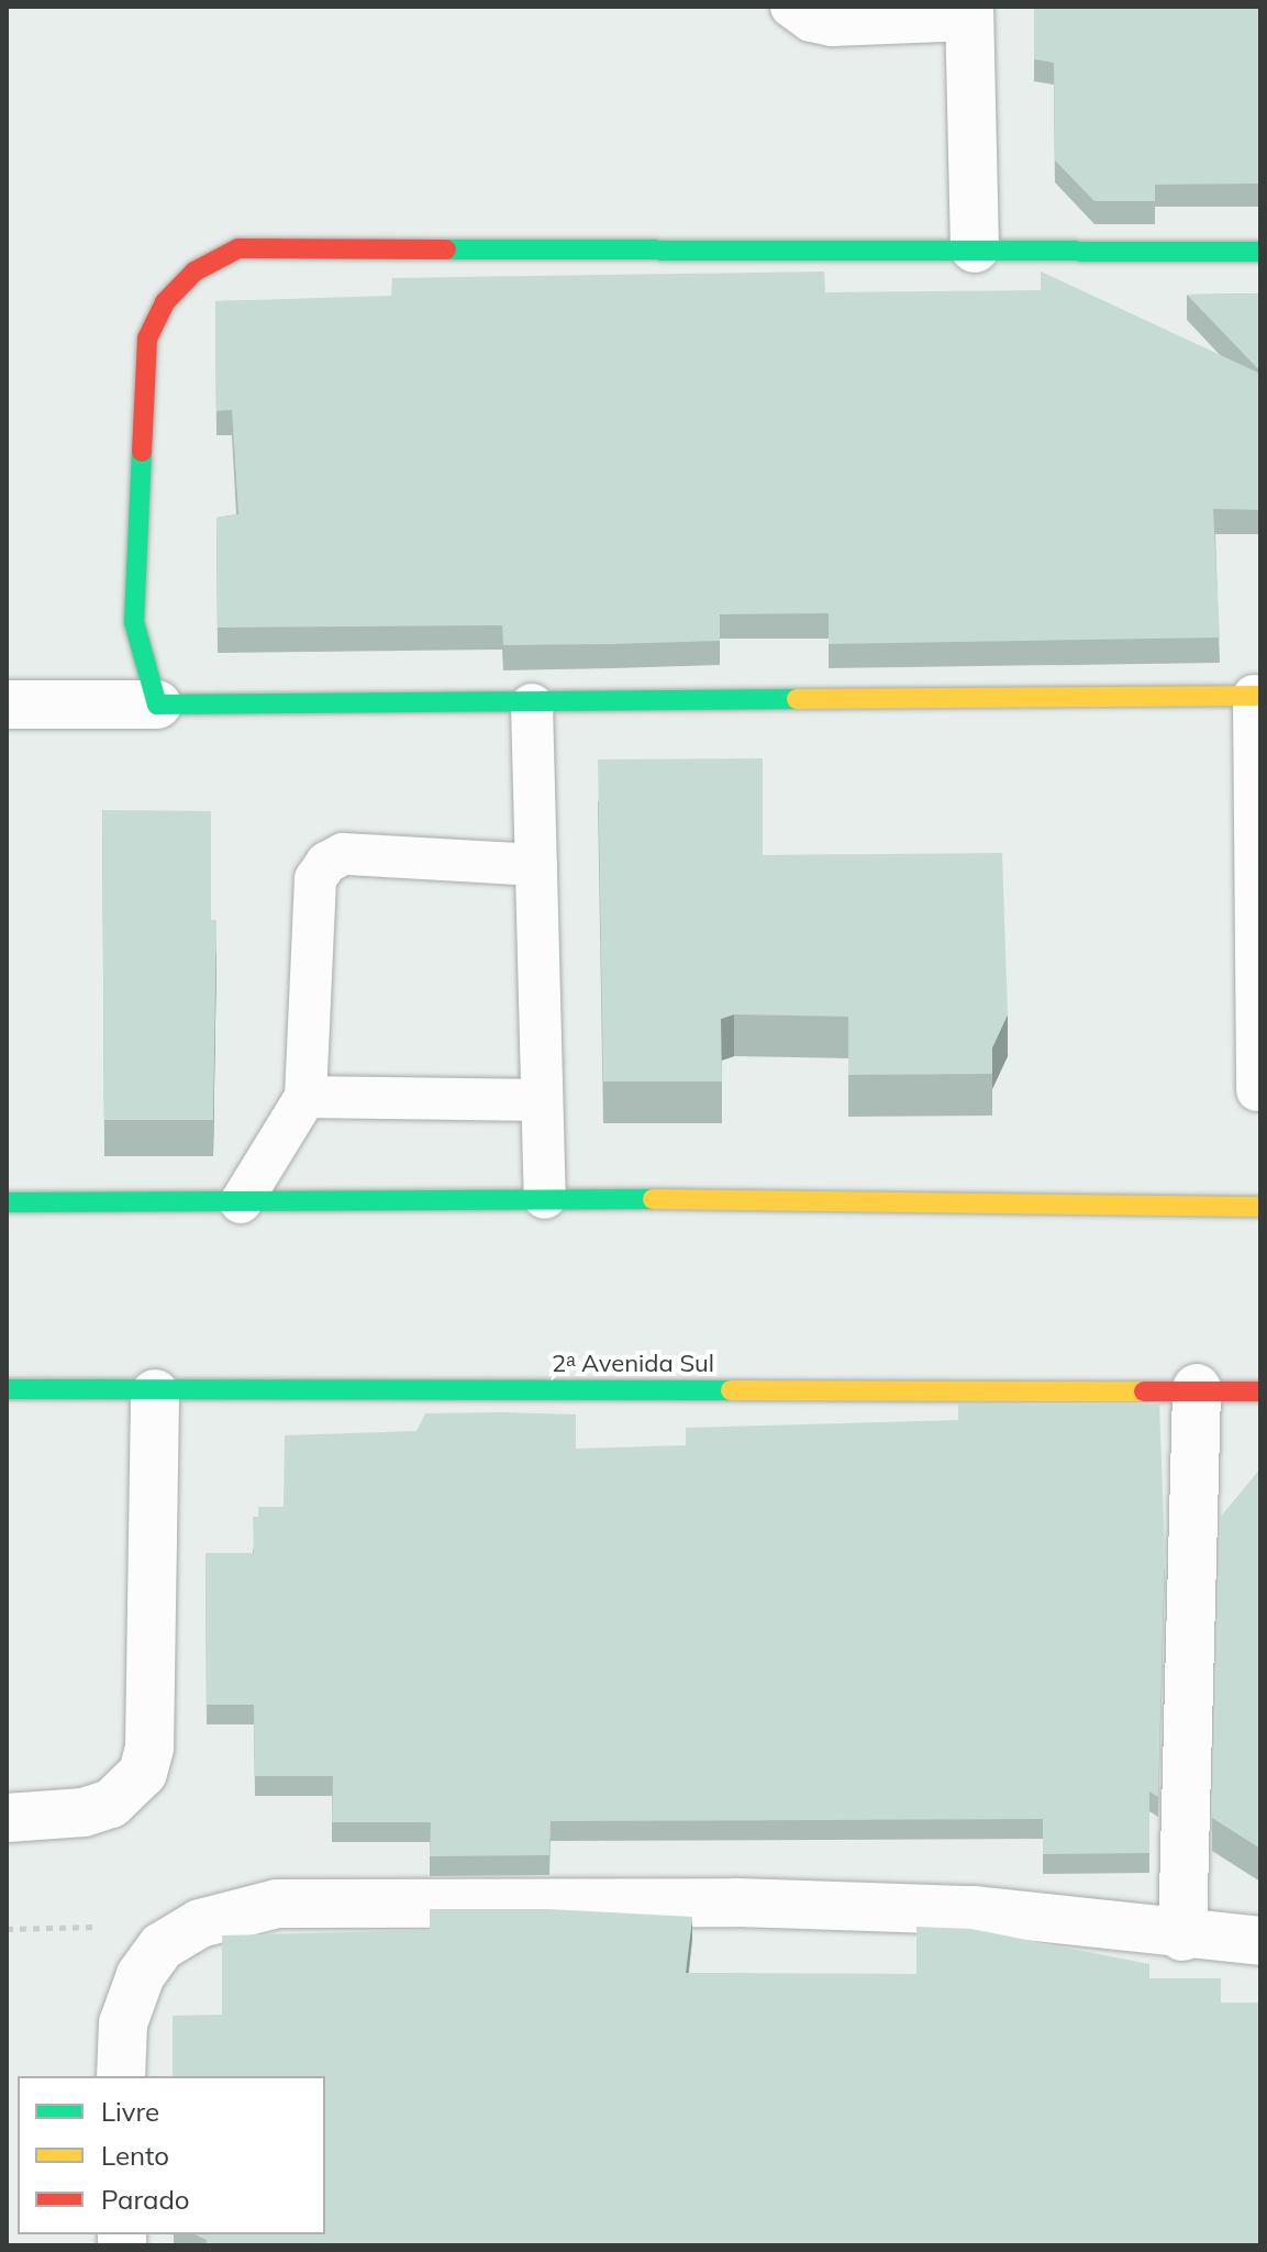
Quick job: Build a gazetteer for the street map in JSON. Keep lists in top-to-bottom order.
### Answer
{
  "streets": {
    "street": ["2ᵃ Avenida Sul"]
  },
  "legend": ["Livre", "Lento", "Parado"]
}
